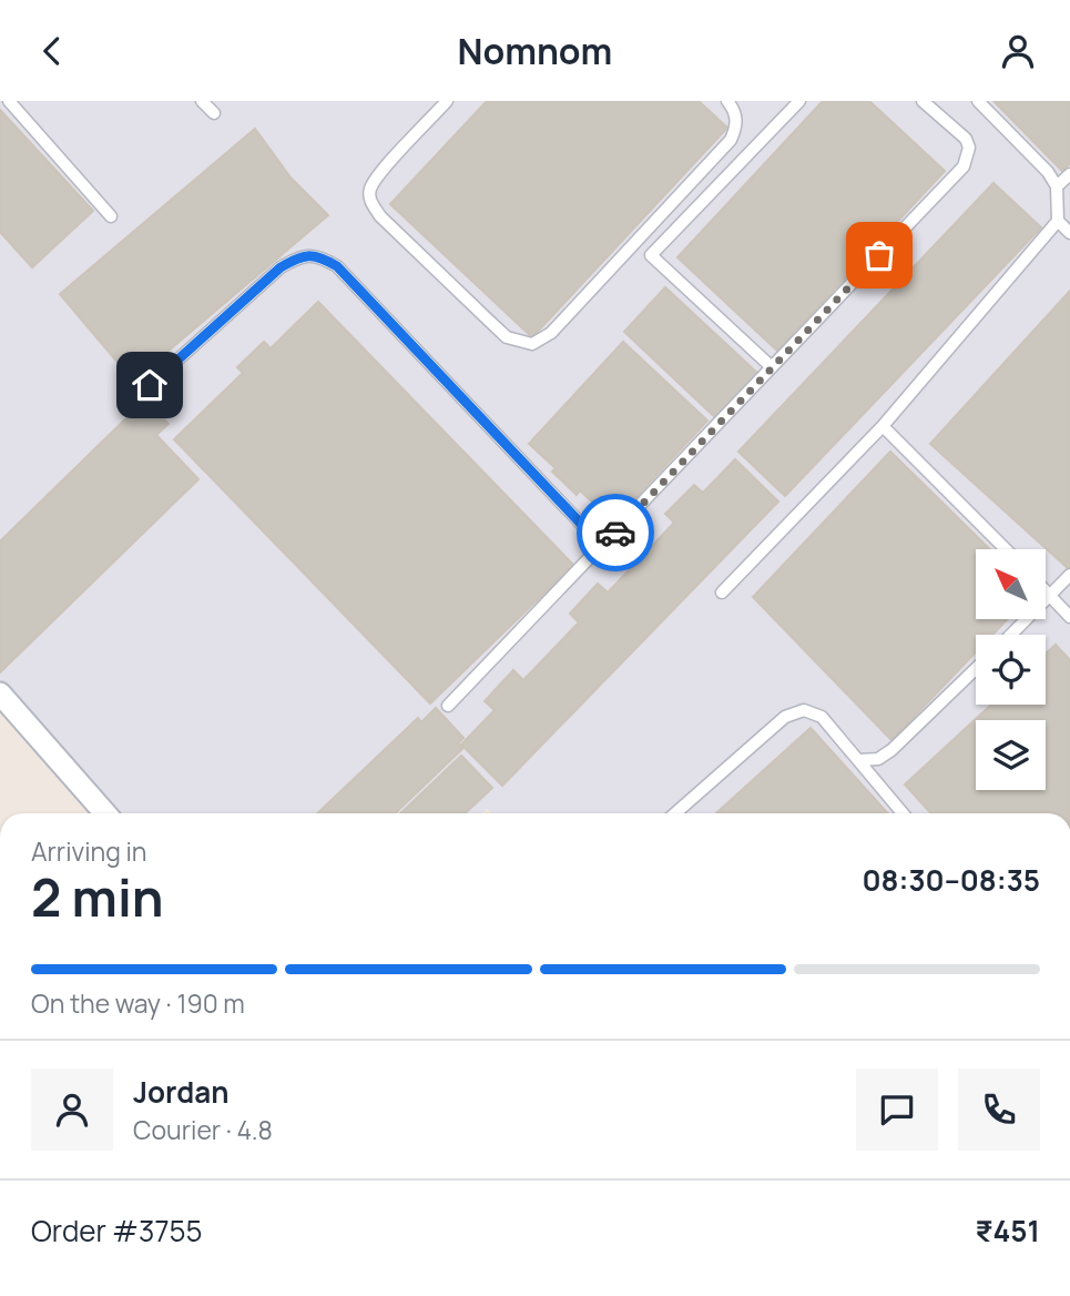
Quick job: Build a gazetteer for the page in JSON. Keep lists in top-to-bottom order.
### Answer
{
  "north": "top left",
  "page": {
    "header": "Nomnom",
    "heading": ["2 min", "Arriving in", "08:30–08:35"],
    "panel": [
      "Jordan",
      "Courier · 4.8",
      "Order #3755",
      "₹451"
    ],
    "bar": "On the way · 190 m"
  }
}
